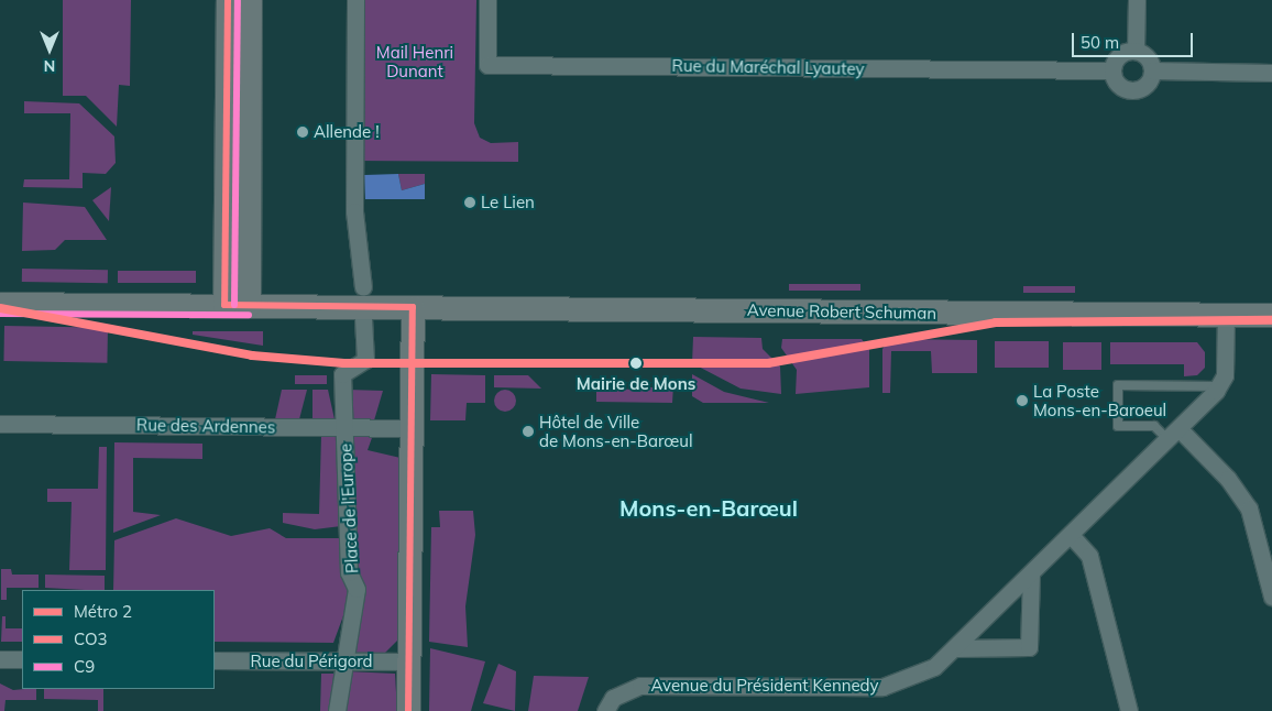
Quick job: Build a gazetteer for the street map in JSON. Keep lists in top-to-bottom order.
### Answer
{
  "streets": {
    "main road": ["Avenue Robert Schuman"],
    "street": [
      "Rue du Maréchal Lyautey",
      "Rue des Ardennes",
      "Place de l'Europe",
      "Rue du Périgord",
      "Avenue du Président Kennedy"
    ]
  },
  "crossings": [
    ["Rue des Ardennes", "Place de l'Europe"],
    ["Place de l'Europe", "Rue du Périgord"]
  ],
  "districts": ["Mons-en-Barœul"],
  "parks": ["Mail Henri Dunant"],
  "places": [
    "Allende !",
    "Le Lien",
    "Mairie de Mons",
    "La Poste Mons-en-Baroeul",
    "Hôtel de Ville de Mons-en-Barœul"
  ],
  "lines": ["transit line CO3", "transit line C9", "metro line 2"],
  "legend": ["Métro 2", "CO3", "C9"],
  "scale_bar": "50 m",
  "north": "bottom"
}
